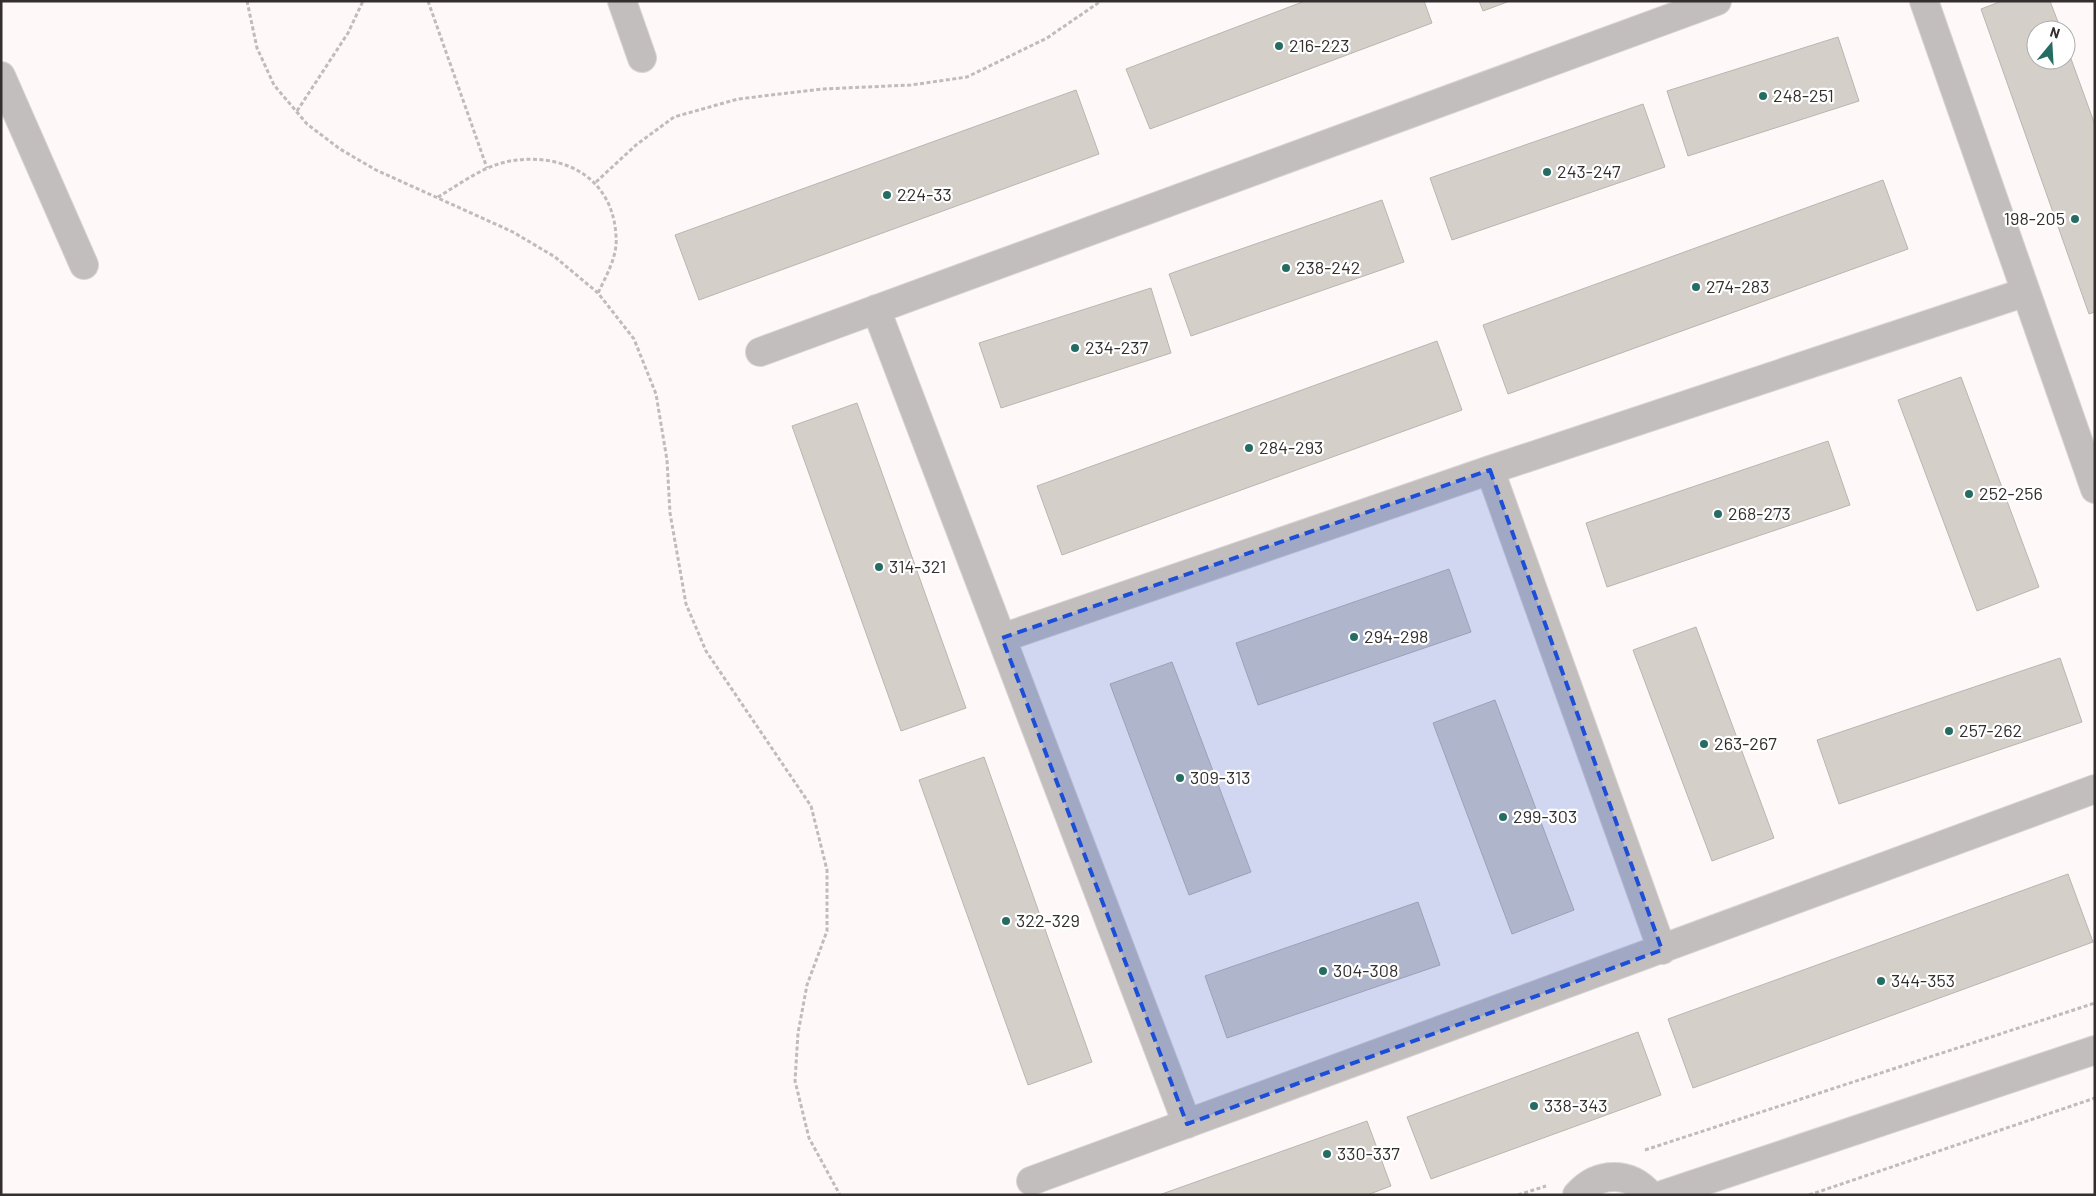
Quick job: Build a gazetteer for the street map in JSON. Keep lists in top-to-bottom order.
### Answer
{
  "places": [
    "216-223",
    "248-251",
    "243-247",
    "224-33",
    "198-205",
    "238-242",
    "274-283",
    "234-237",
    "284-293",
    "252-256",
    "268-273",
    "314-321",
    "294-298",
    "257-262",
    "263-267",
    "309-313",
    "299-303",
    "322-329",
    "304-308",
    "344-353",
    "338-343",
    "330-337"
  ],
  "north": "top"
}
